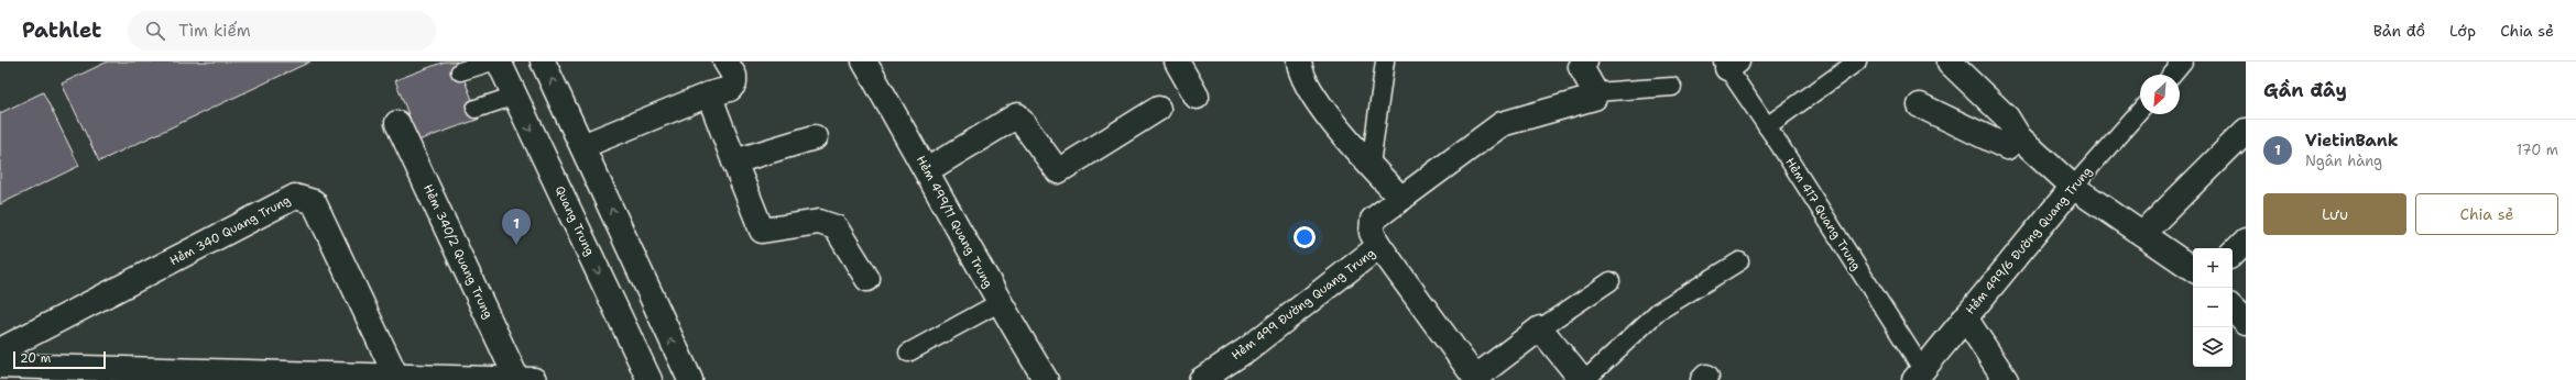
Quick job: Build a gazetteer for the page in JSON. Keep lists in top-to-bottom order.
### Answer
{
  "streets": {
    "street": [
      "Quang Trung",
      "Hẻm 499/11 Quang Trung",
      "Hẻm 340 Quang Trung",
      "Hẻm 499/6 Đường Quang Trung",
      "Hẻm 340/2 Quang Trung",
      "Hẻm 499 Đường Quang Trung"
    ],
    "lane": ["Hẻm 417 Quang Trung"]
  },
  "crossings": [
    ["Hẻm 417 Quang Trung", "Hẻm 499/6 Đường Quang Trung"]
  ],
  "scale_bar": "20 m",
  "north": "bottom left",
  "page": {
    "header": "Pathlet",
    "search": "Tìm kiếm",
    "nav": ["Bản đồ", "Lớp", "Chia sẻ"],
    "heading": "Gần đây",
    "list": [
      {
        "mark": "1",
        "name": "VietinBank",
        "note": "Ngân hàng",
        "value": "170 m"
      }
    ],
    "buttons": ["Lưu", "Chia sẻ"],
    "pins": "1",
    "map_buttons": ["+", "−"],
    "scale": "20 m"
  }
}
